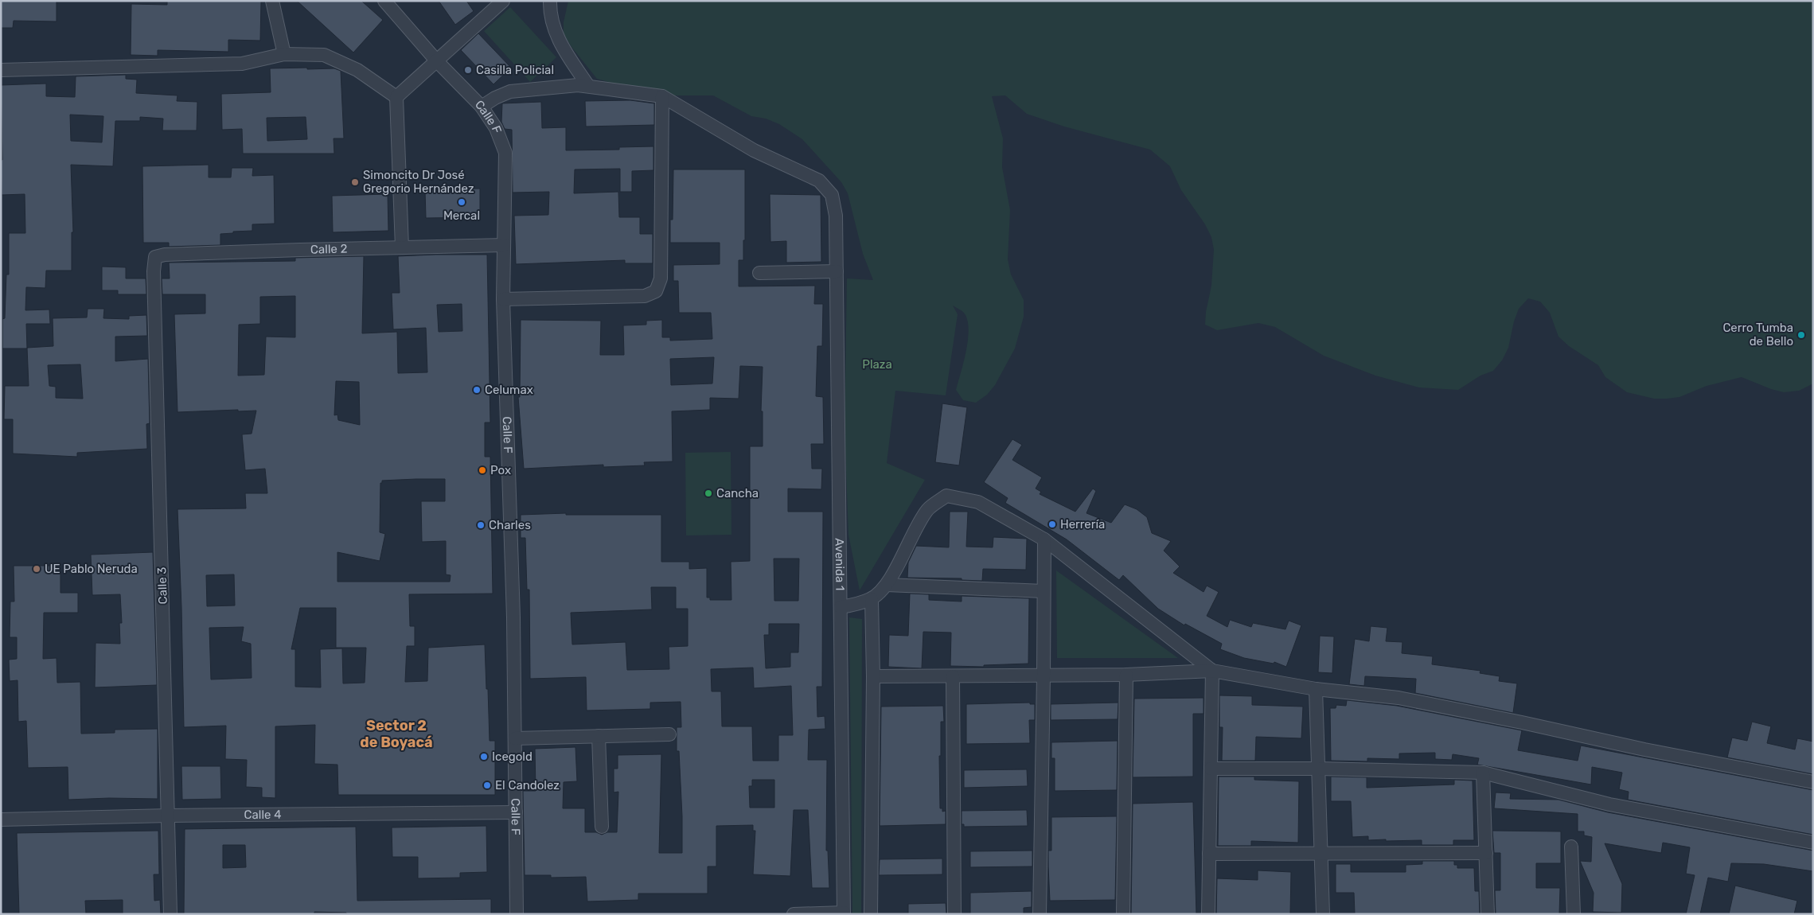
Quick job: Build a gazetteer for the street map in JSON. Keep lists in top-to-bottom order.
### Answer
{
  "streets": {
    "street": [
      "Calle F",
      "Calle 2",
      "Avenida 1",
      "Calle 3",
      "Calle 4"
    ]
  },
  "crossings": [
    ["Calle F", "Calle 2"],
    ["Calle F", "Calle 4"],
    ["Calle 2", "Calle 3"],
    ["Calle 3", "Calle 4"]
  ],
  "districts": ["Sector 2 de Boyacá"],
  "parks": ["Plaza"],
  "places": [
    "Casilla Policial",
    "Simoncito Dr José Gregorio Hernández",
    "Mercal",
    "Cerro Tumba de Bello",
    "Celumax",
    "Pox",
    "Cancha",
    "Herrería",
    "Charles",
    "UE Pablo Neruda",
    "Icegold",
    "El Candolez"
  ]
}
